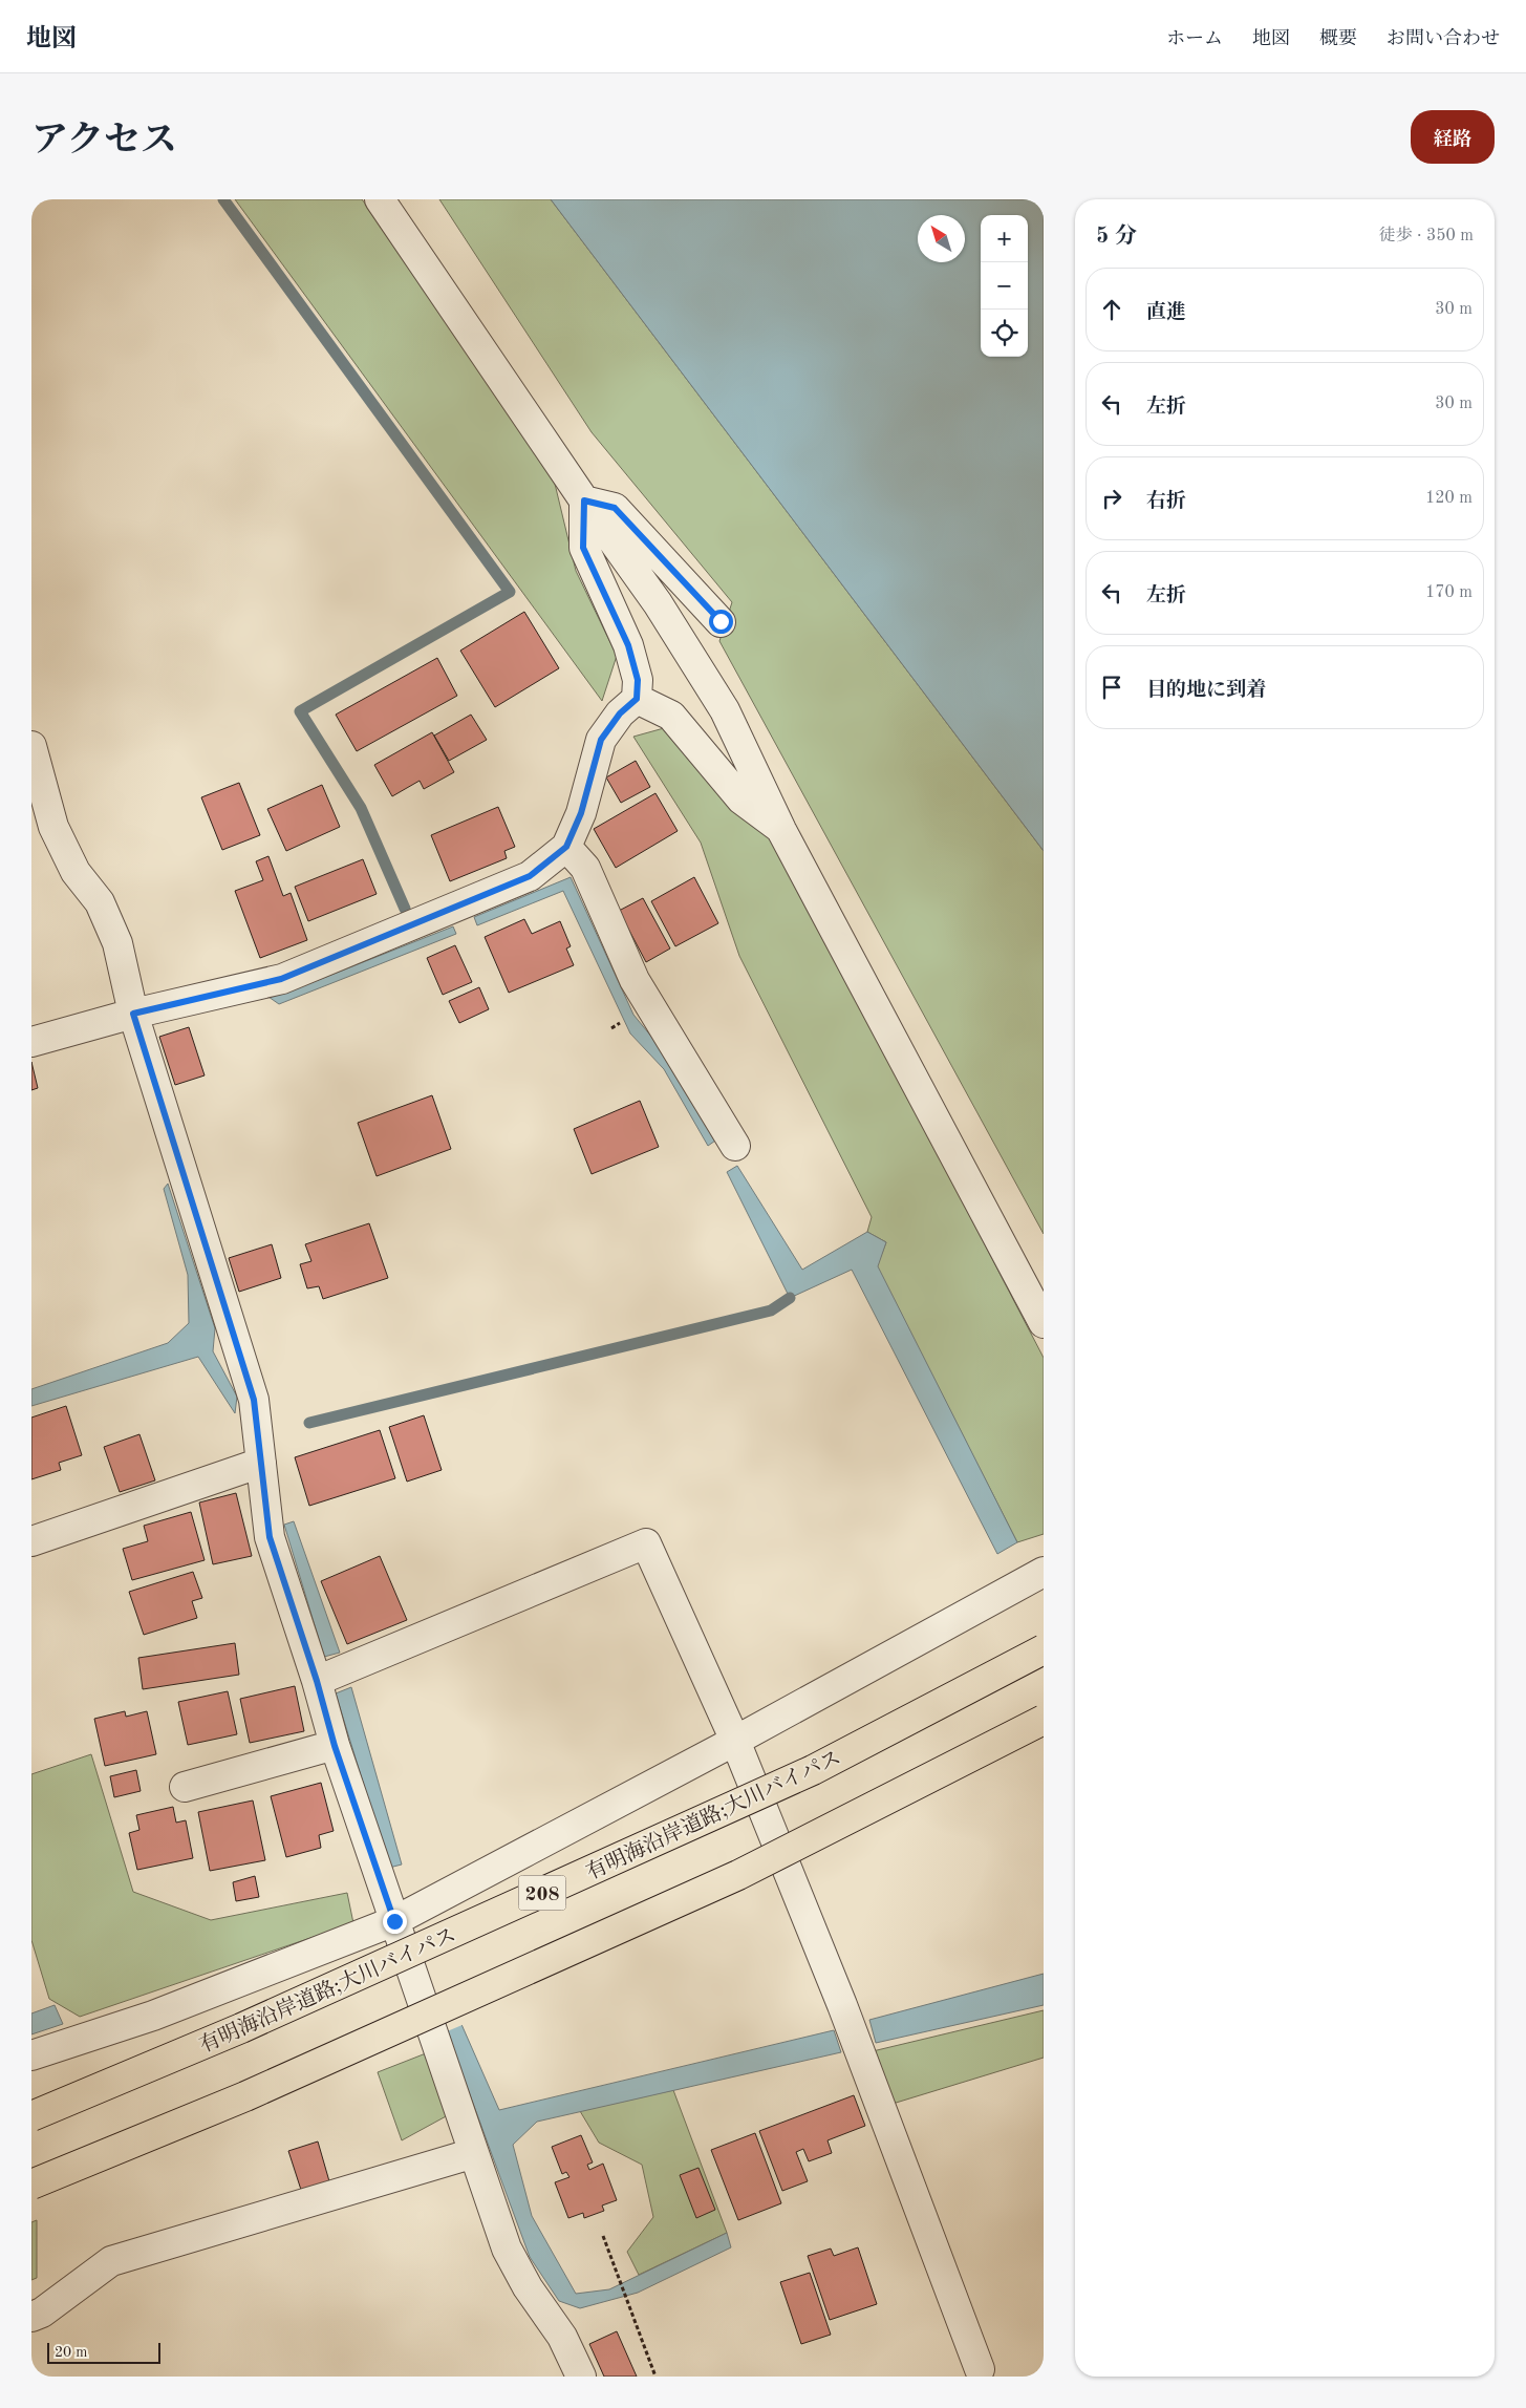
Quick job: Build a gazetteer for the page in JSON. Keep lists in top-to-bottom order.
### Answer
{
  "streets": {
    "highway": ["有明海沿岸道路;大川バイパス", "208"]
  },
  "scale_bar": "20 m",
  "north": "top left",
  "page": {
    "header": "地図",
    "nav": [
      "ホーム",
      "地図",
      "概要",
      "お問い合わせ"
    ],
    "title": "アクセス",
    "buttons": "経路",
    "heading": ["5 分", "徒歩 · 350 m"],
    "map_buttons": ["+", "−"],
    "list": [
      ["直進", "30 m"],
      ["左折", "30 m"],
      ["右折", "120 m"],
      ["左折", "170 m"],
      "目的地に到着"
    ],
    "scale": "20 m"
  }
}
